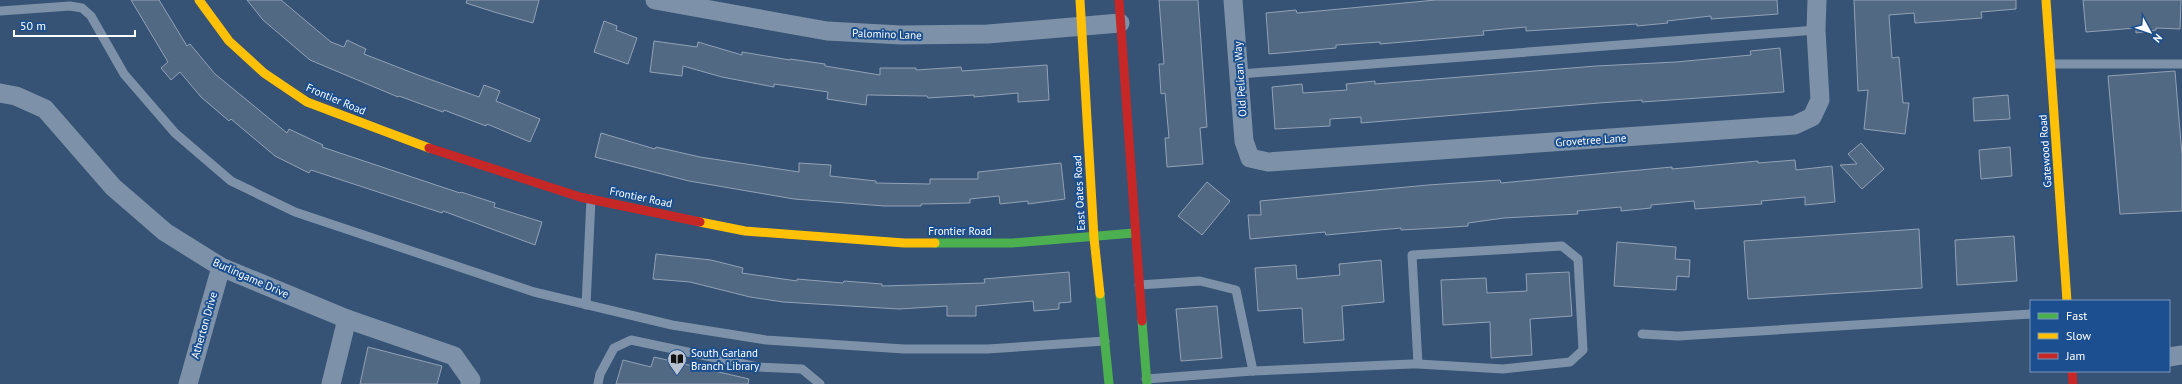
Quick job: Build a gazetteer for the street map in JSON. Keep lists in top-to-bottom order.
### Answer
{
  "streets": {
    "street": [
      "Palomino Lane",
      "Old Pelican Way",
      "Frontier Road",
      "Grovetree Lane",
      "Gatewood Road",
      "East Oates Road",
      "Burlingame Drive",
      "Atherton Drive"
    ]
  },
  "crossings": [
    ["Palomino Lane", "East Oates Road"],
    ["Old Pelican Way", "Grovetree Lane"],
    ["Frontier Road", "East Oates Road"],
    ["Burlingame Drive", "Atherton Drive"]
  ],
  "places": {
    "library": ["South Garland Branch Library"]
  },
  "legend": ["Fast", "Slow", "Jam"],
  "scale_bar": "50 m",
  "north": "bottom right"
}
